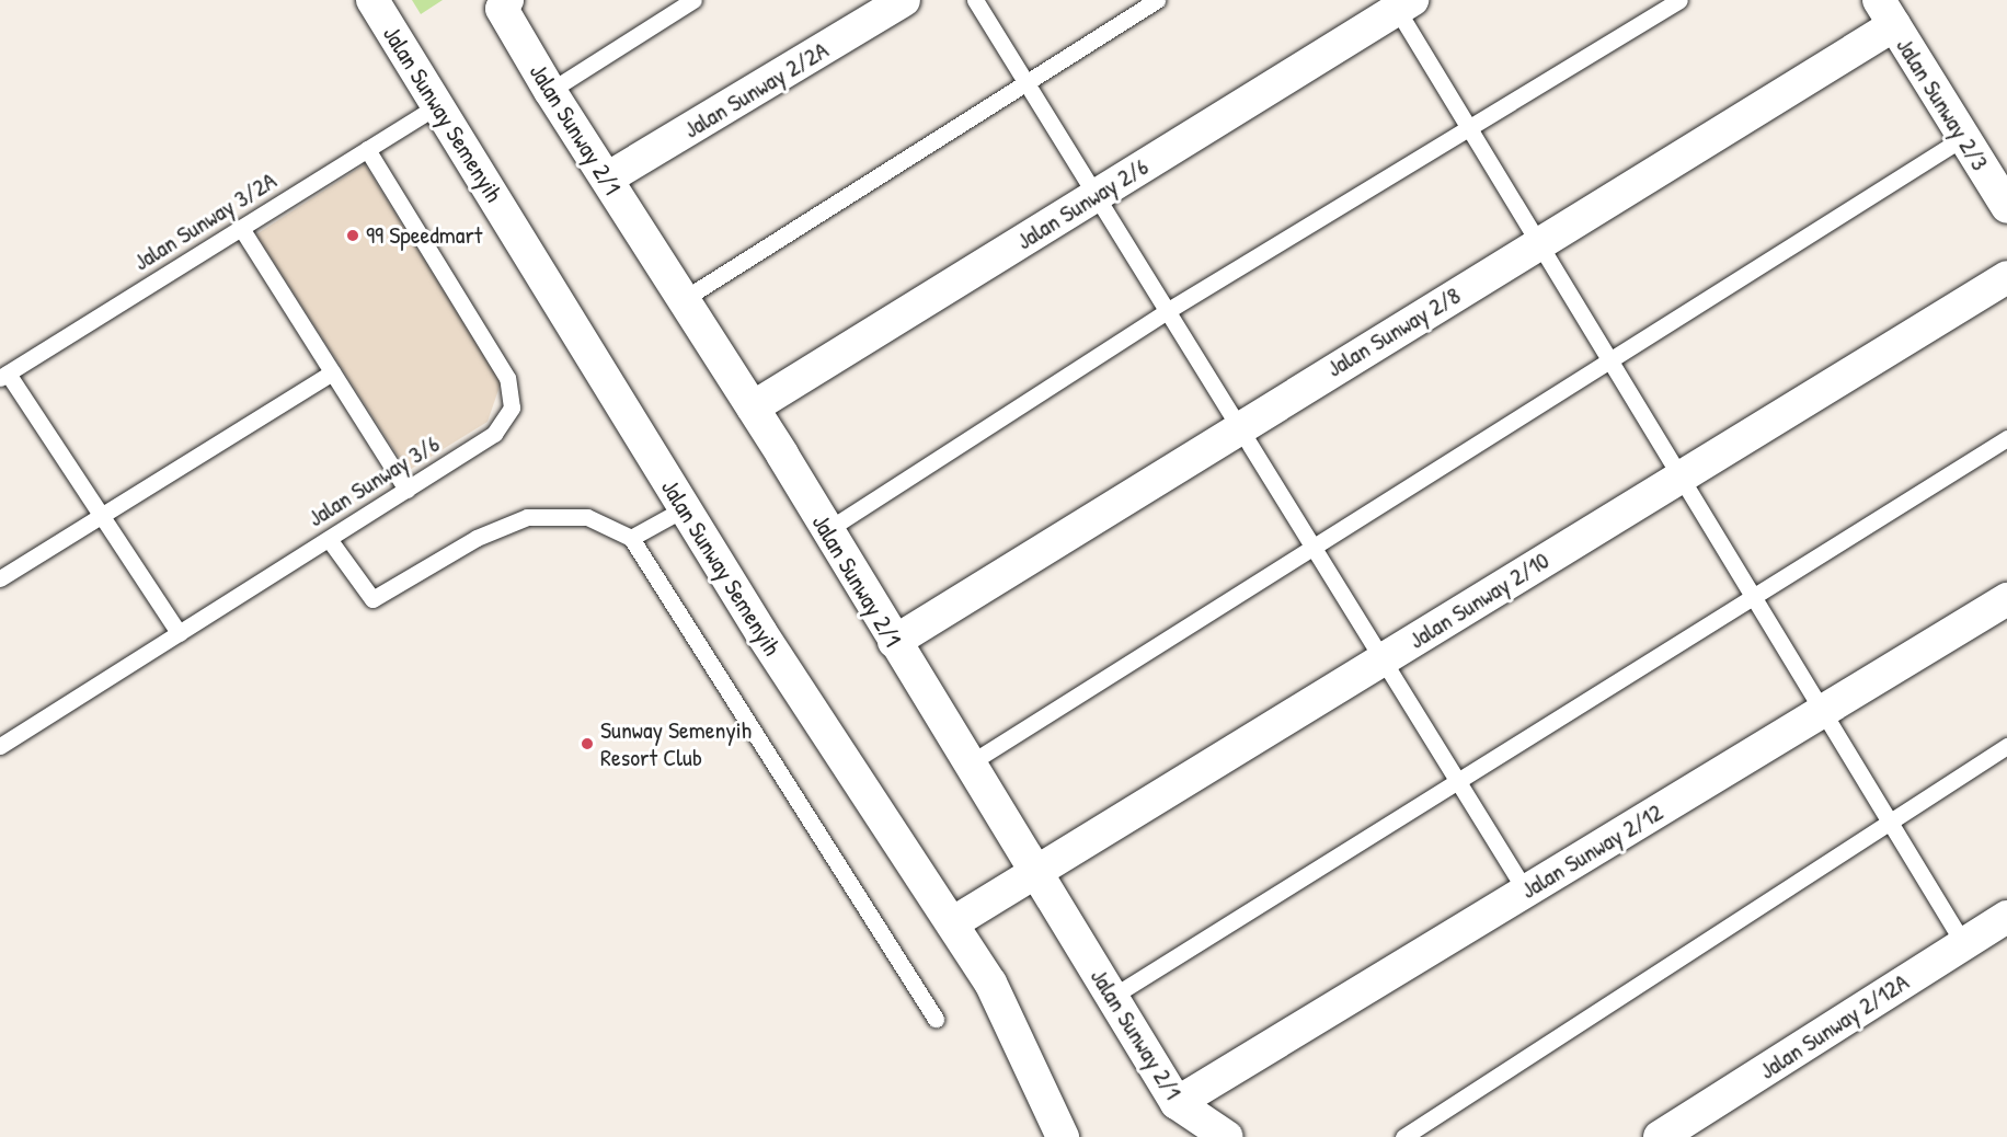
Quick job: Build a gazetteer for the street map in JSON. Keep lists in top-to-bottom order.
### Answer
{
  "streets": {
    "street": [
      "Jalan Sunway 2/2A",
      "Jalan Sunway 2/3",
      "Jalan Sunway Semenyih",
      "Jalan Sunway 2/1",
      "Jalan Sunway 2/6",
      "Jalan Sunway 2/8",
      "Jalan Sunway 2/10",
      "Jalan Sunway 2/12",
      "Jalan Sunway 2/12A"
    ],
    "lane": ["Jalan Sunway 3/2A", "Jalan Sunway 3/6"]
  },
  "crossings": [
    ["Jalan Sunway 2/2A", "Jalan Sunway 2/1"],
    ["Jalan Sunway 2/3", "Jalan Sunway 2/8"],
    ["Jalan Sunway Semenyih", "Jalan Sunway 3/2A"],
    ["Jalan Sunway Semenyih", "Jalan Sunway 2/10"],
    ["Jalan Sunway 2/1", "Jalan Sunway 2/6"],
    ["Jalan Sunway 2/1", "Jalan Sunway 2/8"],
    ["Jalan Sunway 2/1", "Jalan Sunway 2/10"],
    ["Jalan Sunway 2/1", "Jalan Sunway 2/12"],
    ["Jalan Sunway 3/2A", "Jalan Sunway 3/6"]
  ],
  "places": ["99 Speedmart", "Sunway Semenyih Resort Club"]
}
